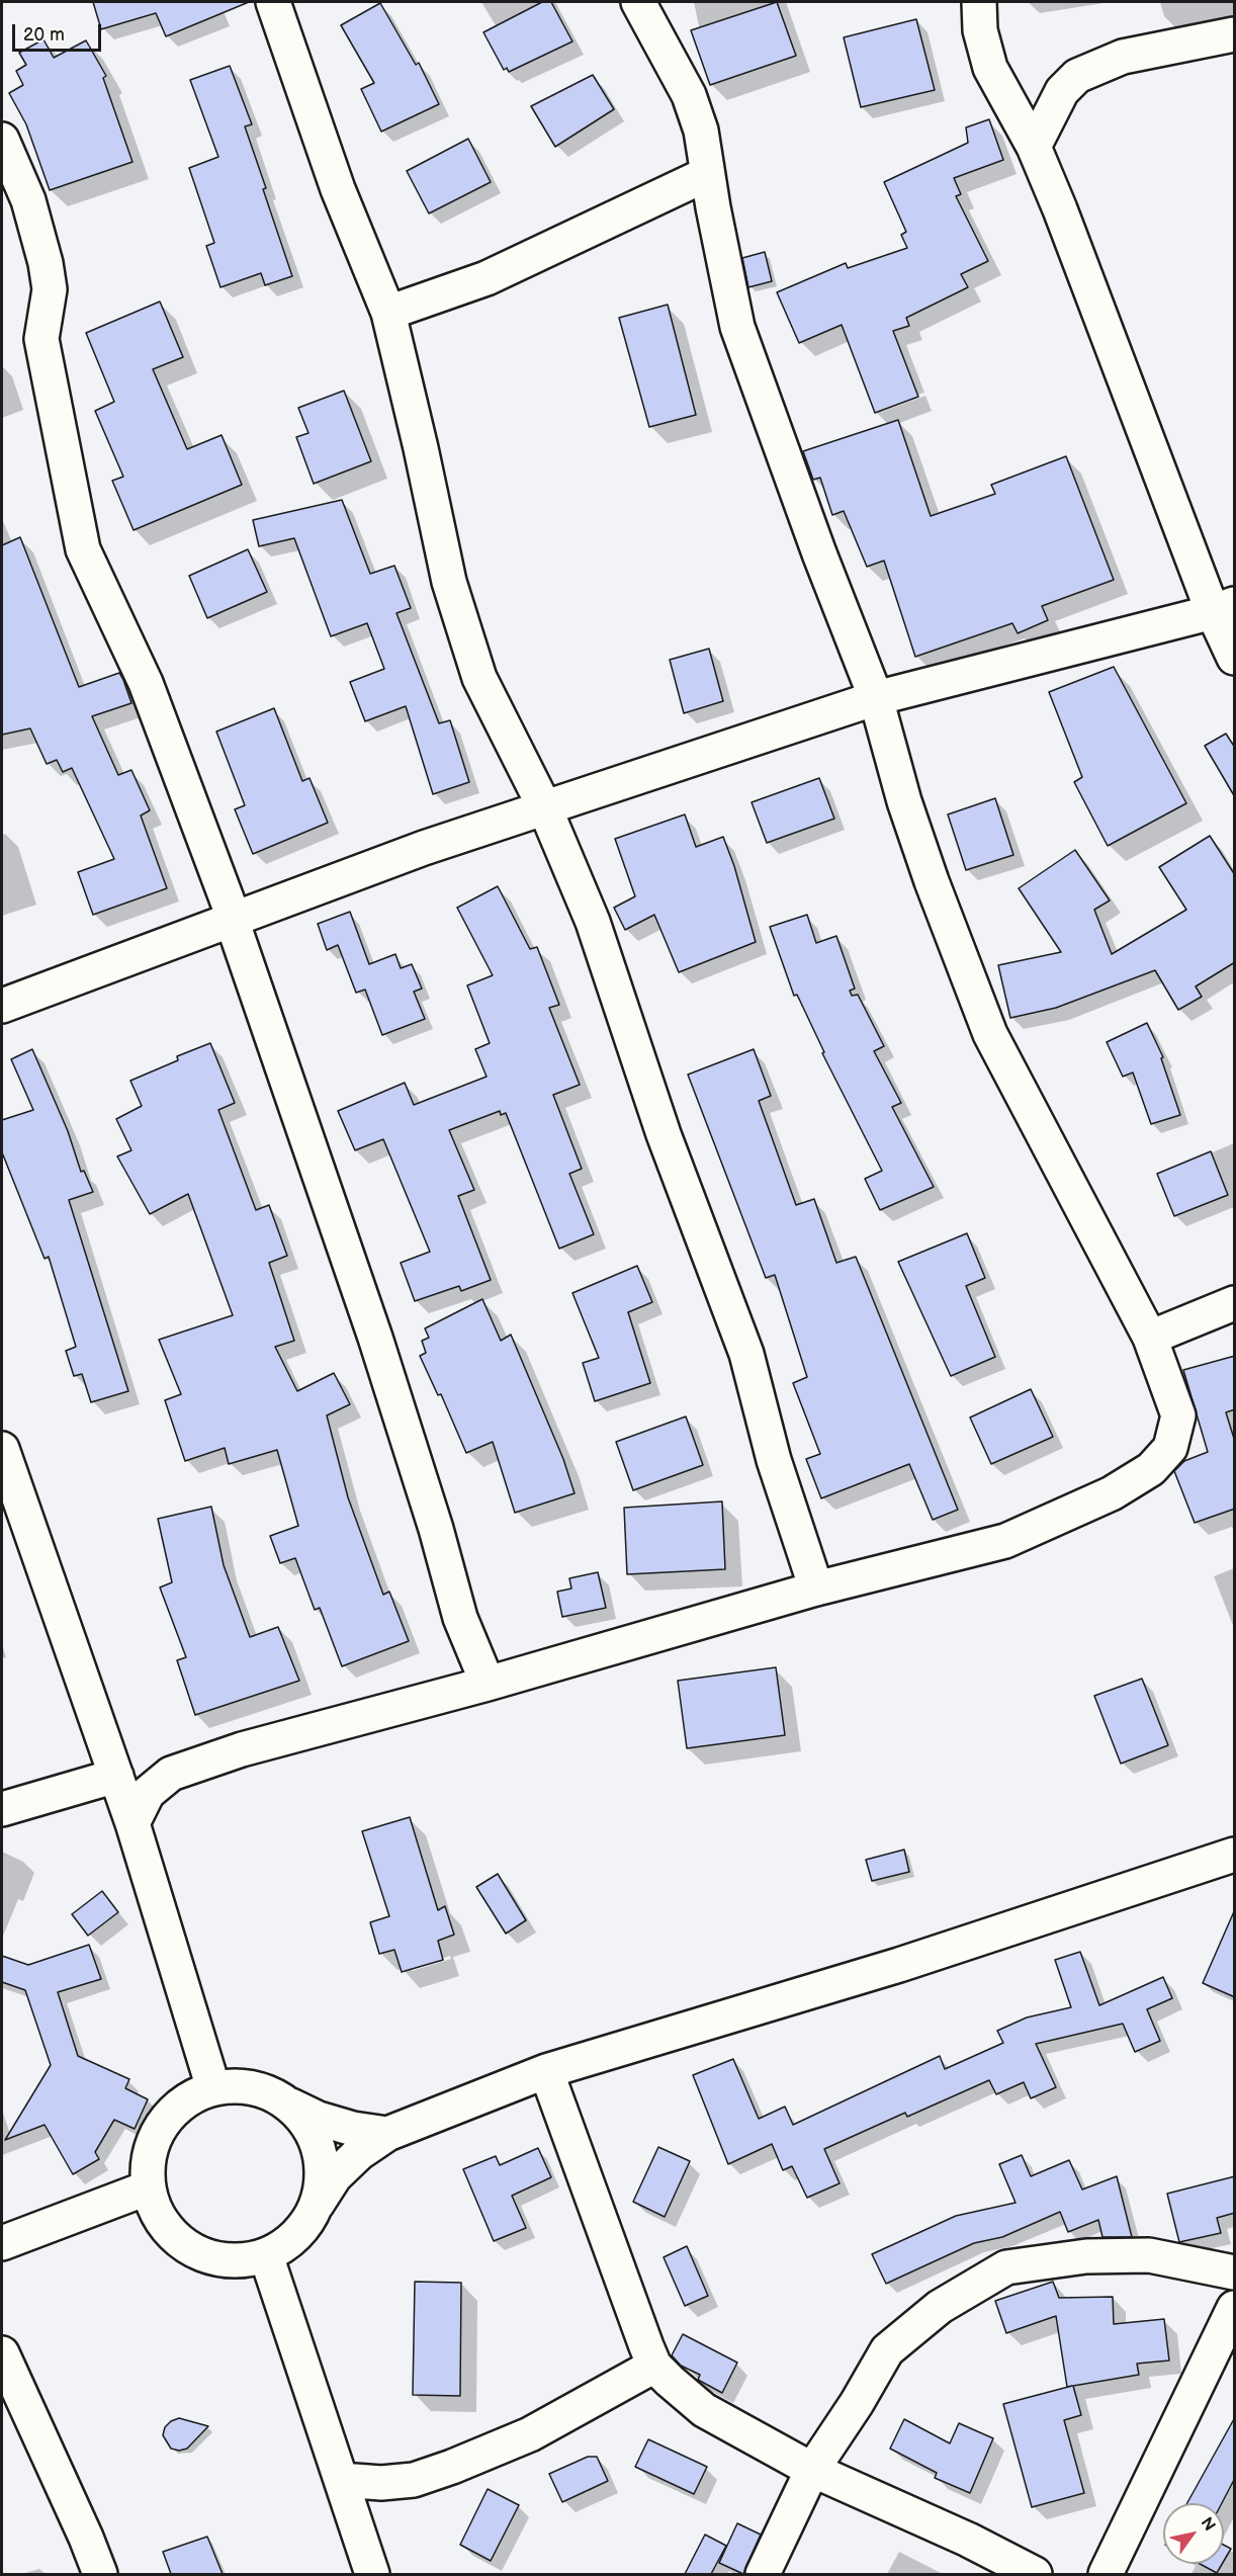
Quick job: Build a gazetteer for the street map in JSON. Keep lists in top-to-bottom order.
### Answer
{
  "scale_bar": "20 m",
  "north": "top right"
}
